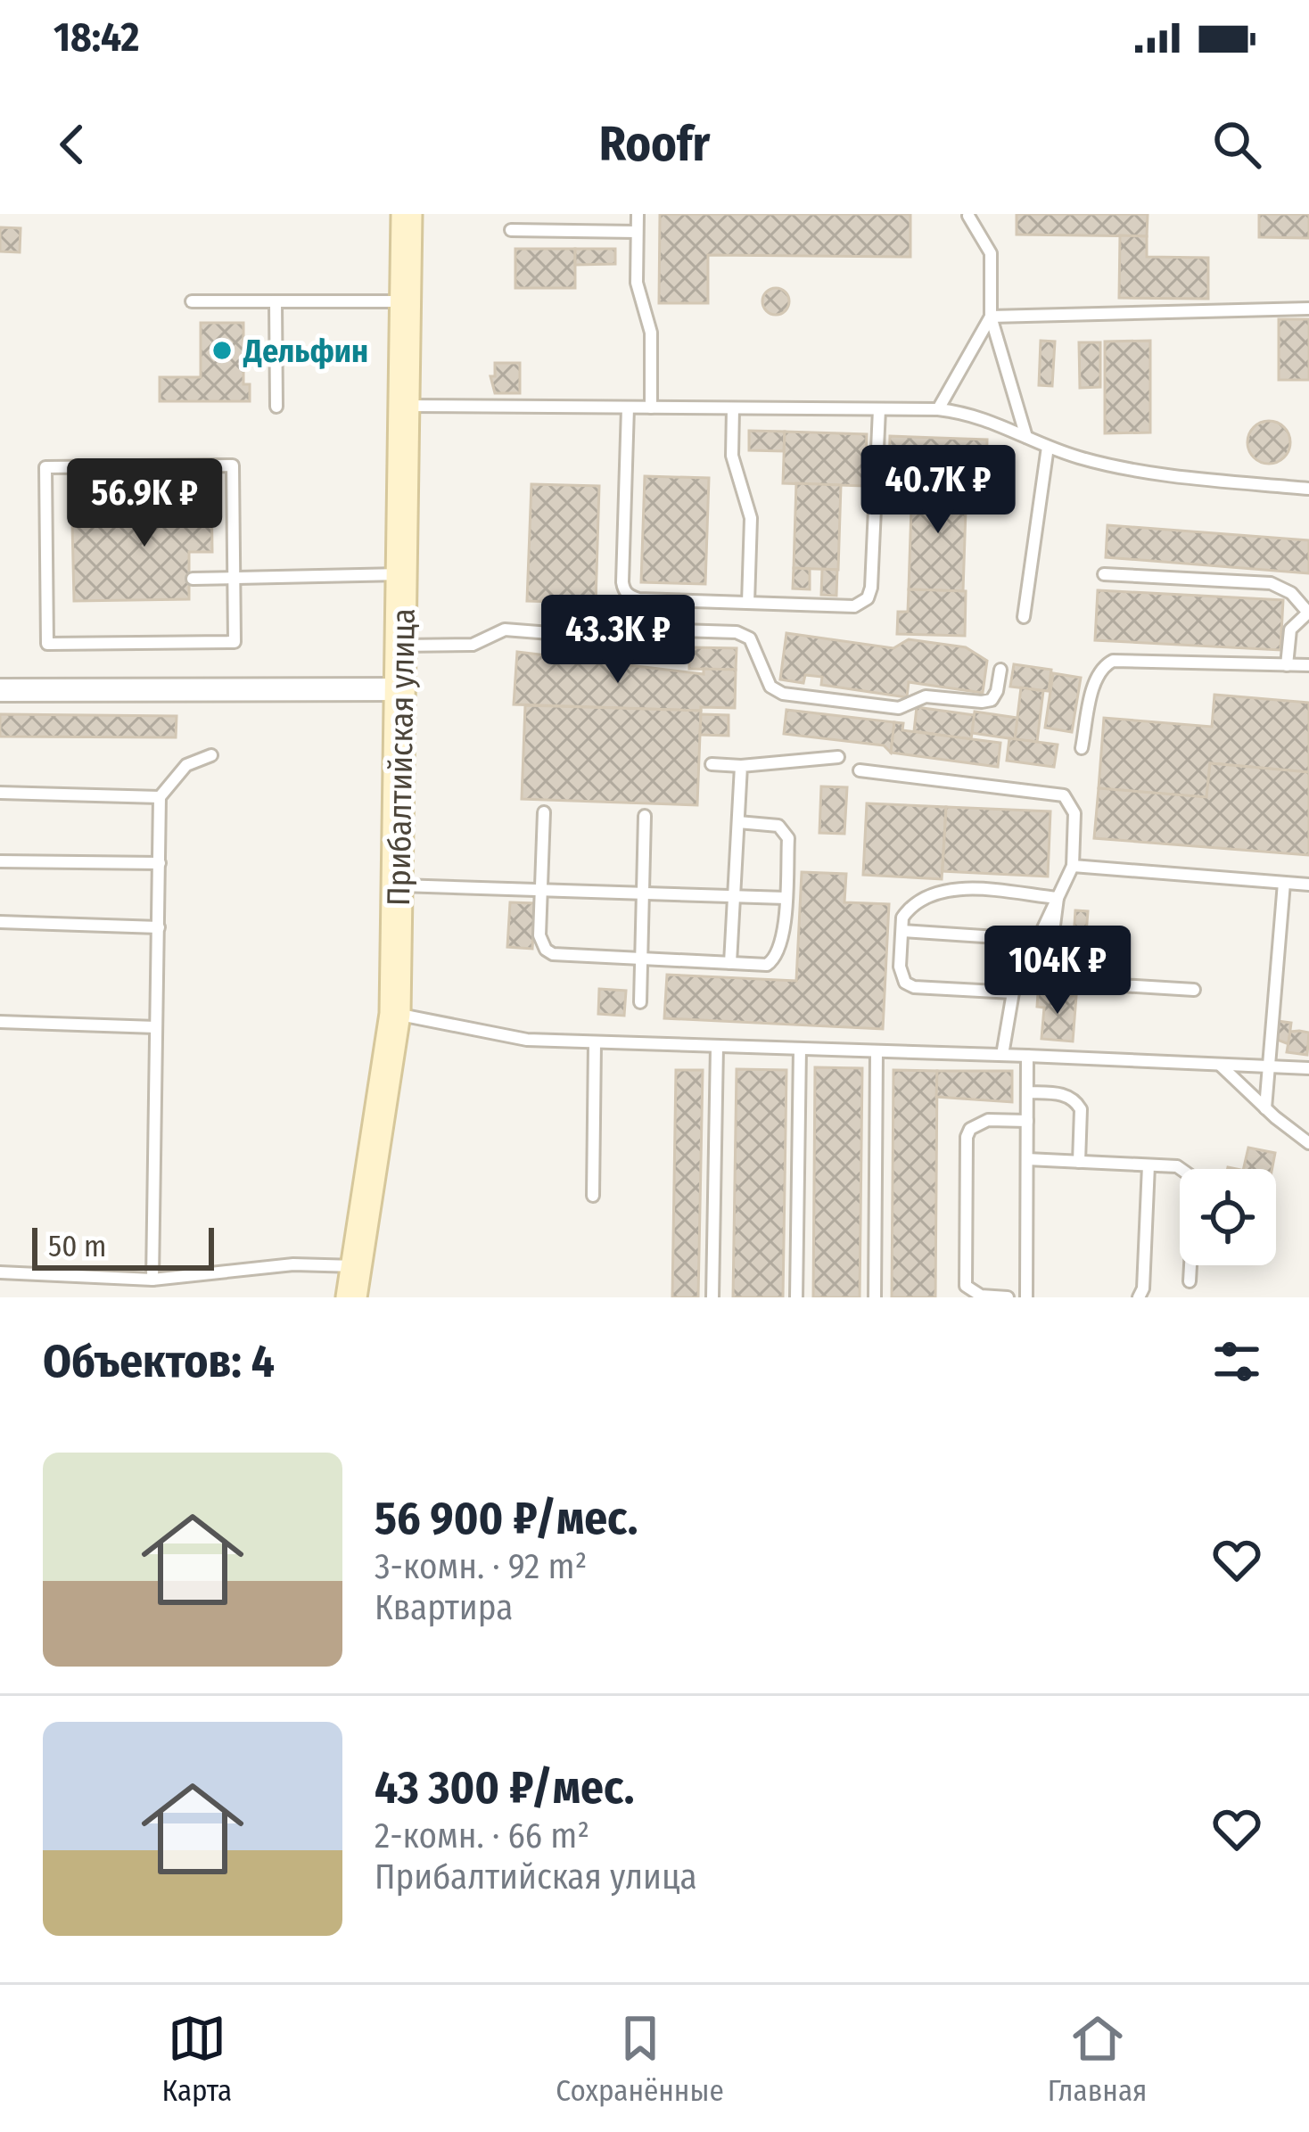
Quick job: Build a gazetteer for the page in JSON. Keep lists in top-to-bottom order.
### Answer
{
  "streets": {
    "street": ["Прибалтийская улица"]
  },
  "places": ["Дельфин"],
  "scale_bar": "50 m",
  "page": {
    "status": "18:42",
    "header": "Roofr",
    "price": [
      "40.7K ₽",
      "56.9K ₽",
      "43.3K ₽",
      "104K ₽"
    ],
    "scale": "50 m",
    "heading": "Объектов: 4",
    "list": [
      {
        "name": "56 900 ₽/мес.",
        "note": "3-комн. · 92 m² · Квартира"
      },
      {
        "name": "43 300 ₽/мес.",
        "note": "2-комн. · 66 m² · Прибалтийская улица"
      }
    ],
    "tabs": ["Карта", "Сохранённые", "Главная"]
  }
}
